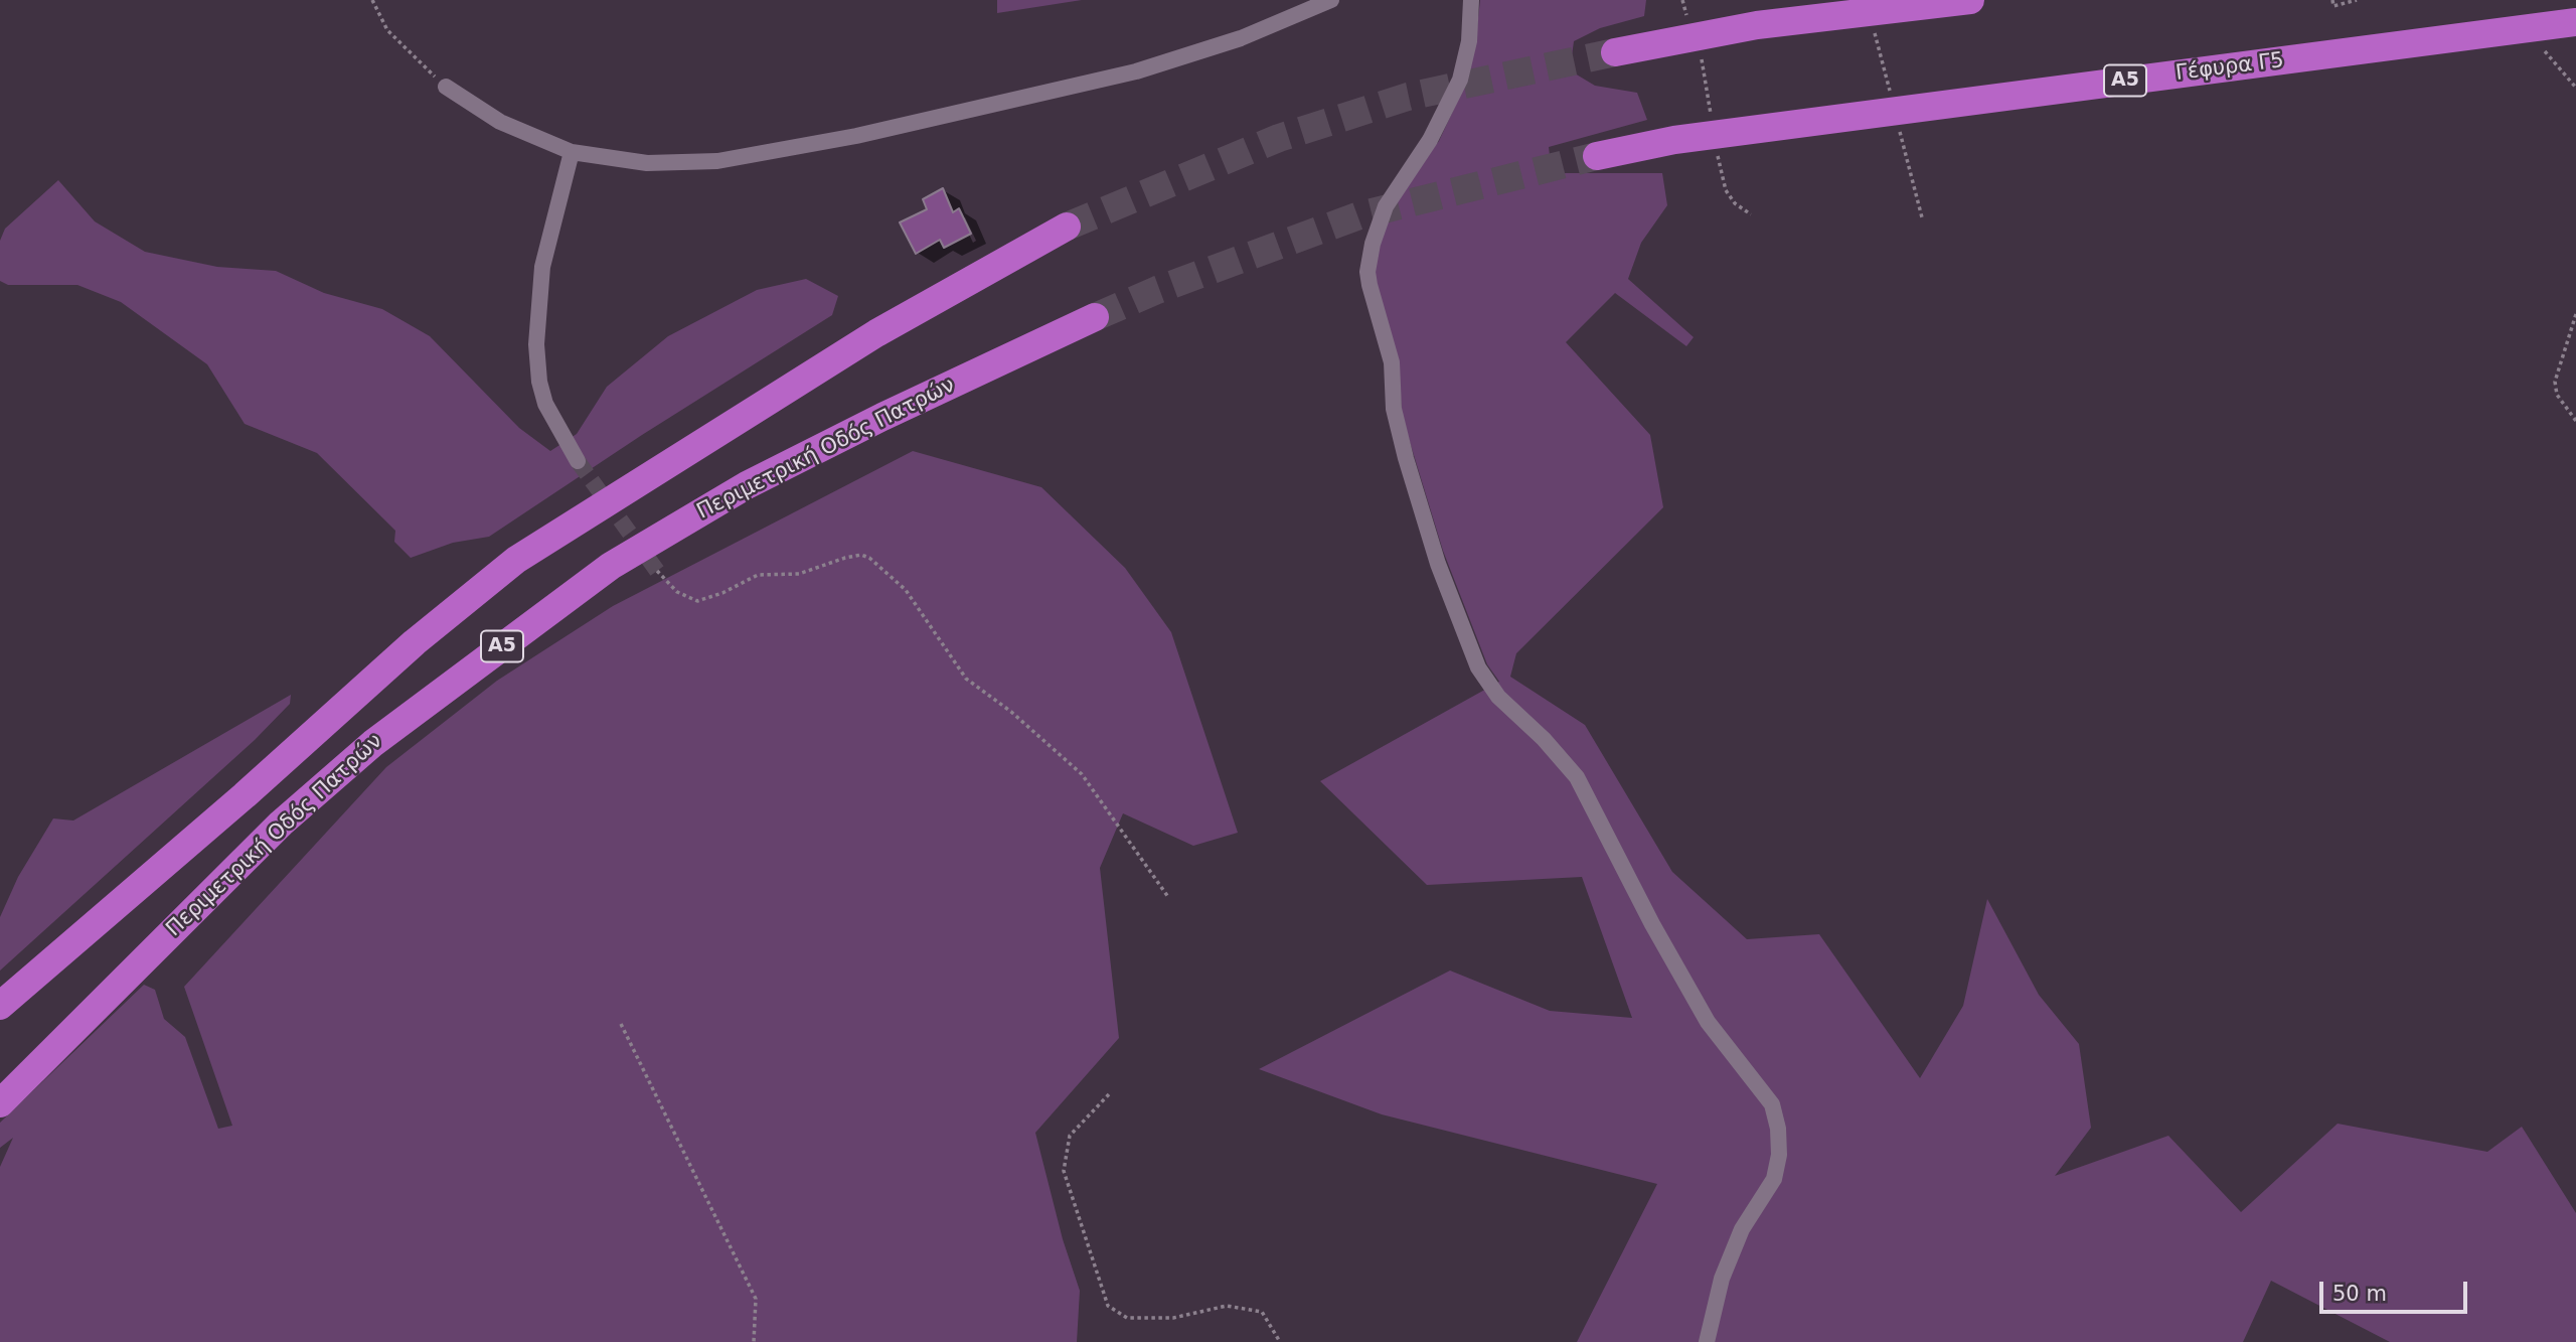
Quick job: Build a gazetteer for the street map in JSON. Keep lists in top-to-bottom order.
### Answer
{
  "streets": {
    "highway": ["Γέφυρα Γ5", "Α5", "Περιμετρική Οδός Πατρών"]
  },
  "scale_bar": "50 m"
}
